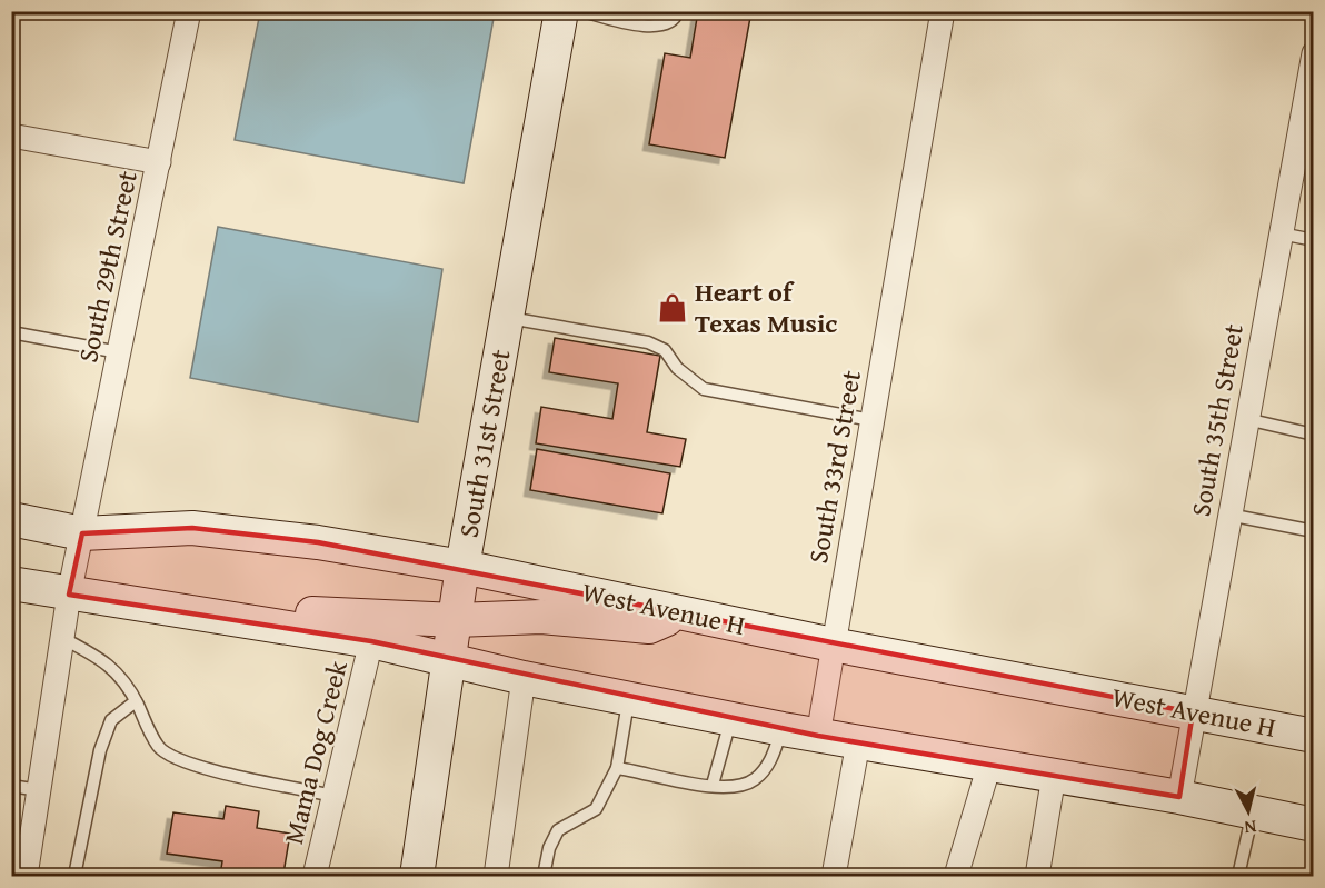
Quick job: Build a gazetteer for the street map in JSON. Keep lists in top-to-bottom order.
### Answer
{
  "streets": {
    "main road": ["South 31st Street", "West Avenue H"],
    "street": [
      "South 29th Street",
      "South 35th Street",
      "South 33rd Street",
      "Mama Dog Creek"
    ]
  },
  "crossings": [
    ["South 29th Street", "West Avenue H"],
    ["South 35th Street", "West Avenue H"],
    ["South 31st Street", "West Avenue H"],
    ["South 33rd Street", "West Avenue H"]
  ],
  "places": {
    "shop": ["Heart of Texas Music"]
  },
  "north": "bottom"
}
